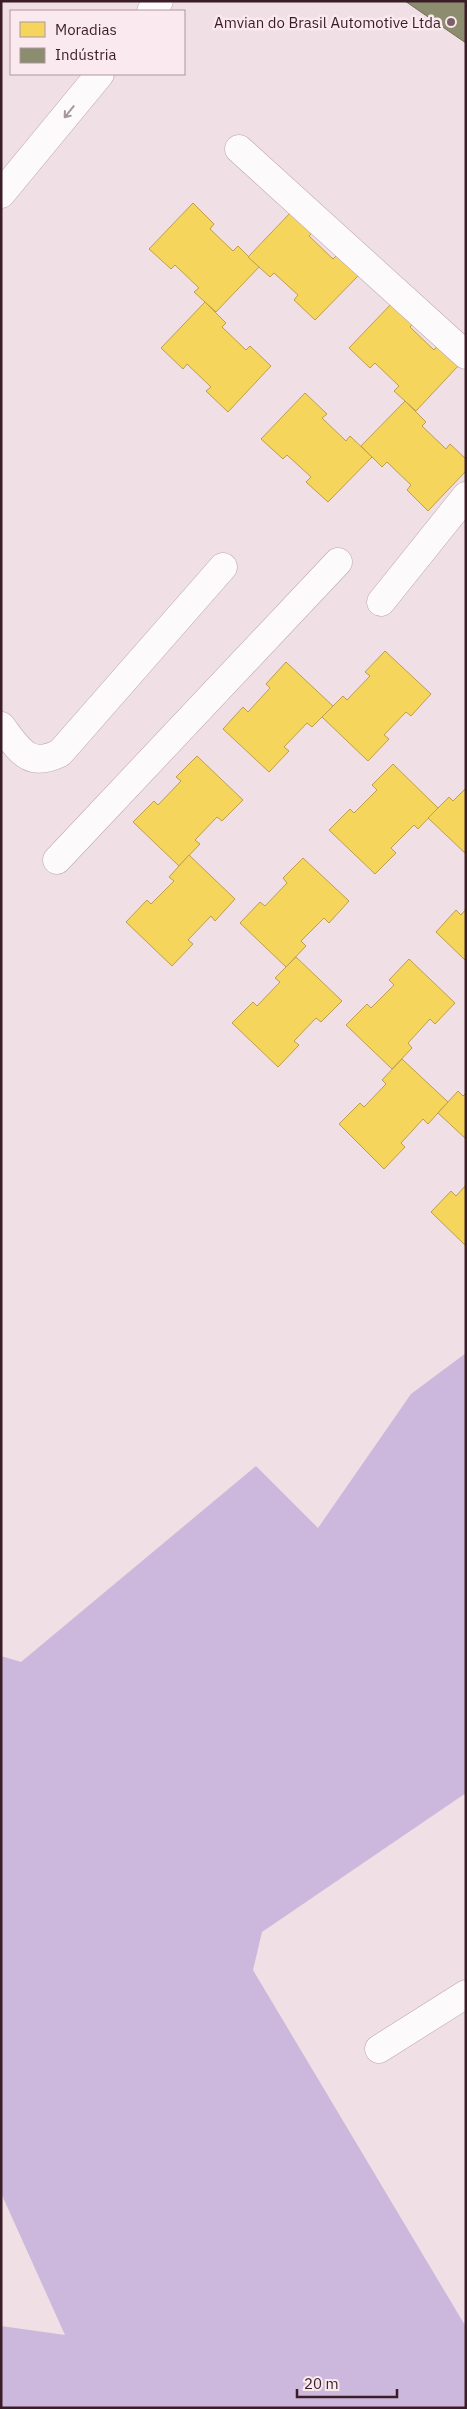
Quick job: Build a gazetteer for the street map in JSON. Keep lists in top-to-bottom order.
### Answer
{
  "places": ["Amvian do Brasil Automotive Ltda"],
  "legend": ["Moradias", "Indústria"],
  "scale_bar": "20 m"
}
